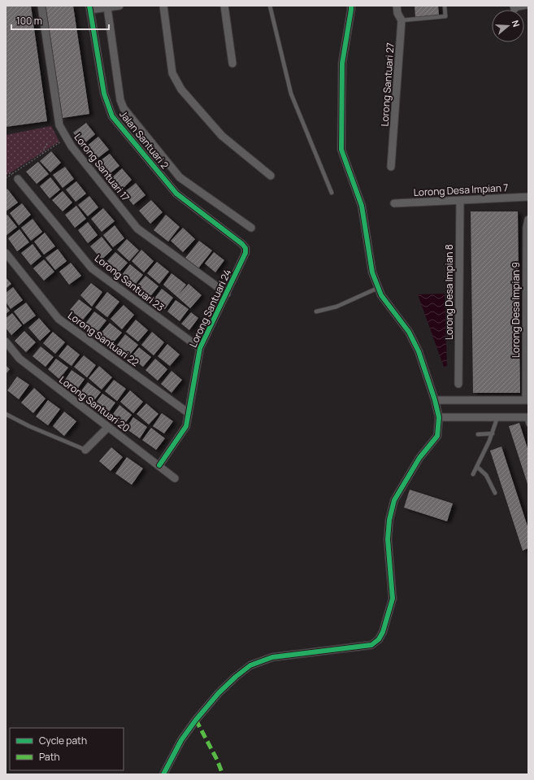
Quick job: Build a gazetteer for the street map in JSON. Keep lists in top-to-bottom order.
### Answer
{
  "streets": {
    "street": [
      "Lorong Santuari 27",
      "Jalan Santuari 2",
      "Lorong Santuari 17",
      "Lorong Desa Impian 7",
      "Lorong Santuari 23",
      "Lorong Desa Impian 8",
      "Lorong Santuari 24",
      "Lorong Desa Impian 9",
      "Lorong Santuari 22",
      "Lorong Santuari 20"
    ]
  },
  "crossings": [
    ["Jalan Santuari 2", "Lorong Santuari 24"],
    ["Lorong Santuari 17", "Lorong Santuari 24"],
    ["Lorong Desa Impian 7", "Lorong Desa Impian 8"],
    ["Lorong Santuari 23", "Lorong Santuari 24"],
    ["Lorong Santuari 24", "Lorong Santuari 22"],
    ["Lorong Santuari 24", "Lorong Santuari 20"]
  ],
  "legend": ["Cycle path", "Path"],
  "scale_bar": "100 m",
  "north": "right"
}
